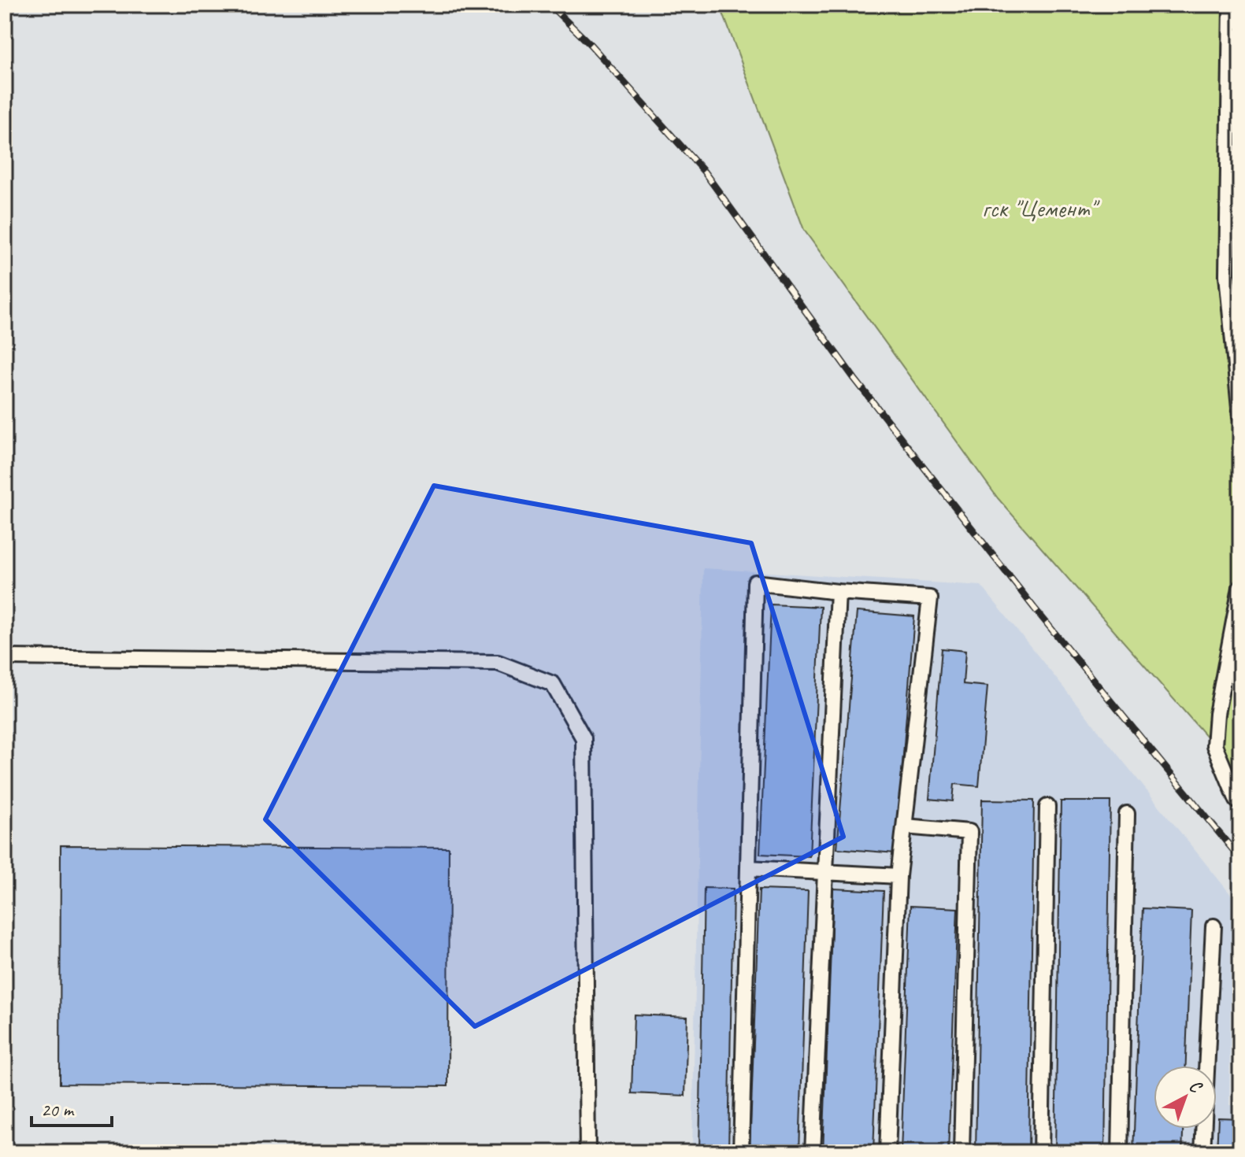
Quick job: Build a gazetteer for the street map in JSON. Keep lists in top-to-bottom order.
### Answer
{
  "parks": ["гск \"Цемент\""],
  "scale_bar": "20 m",
  "north": "top right"
}
